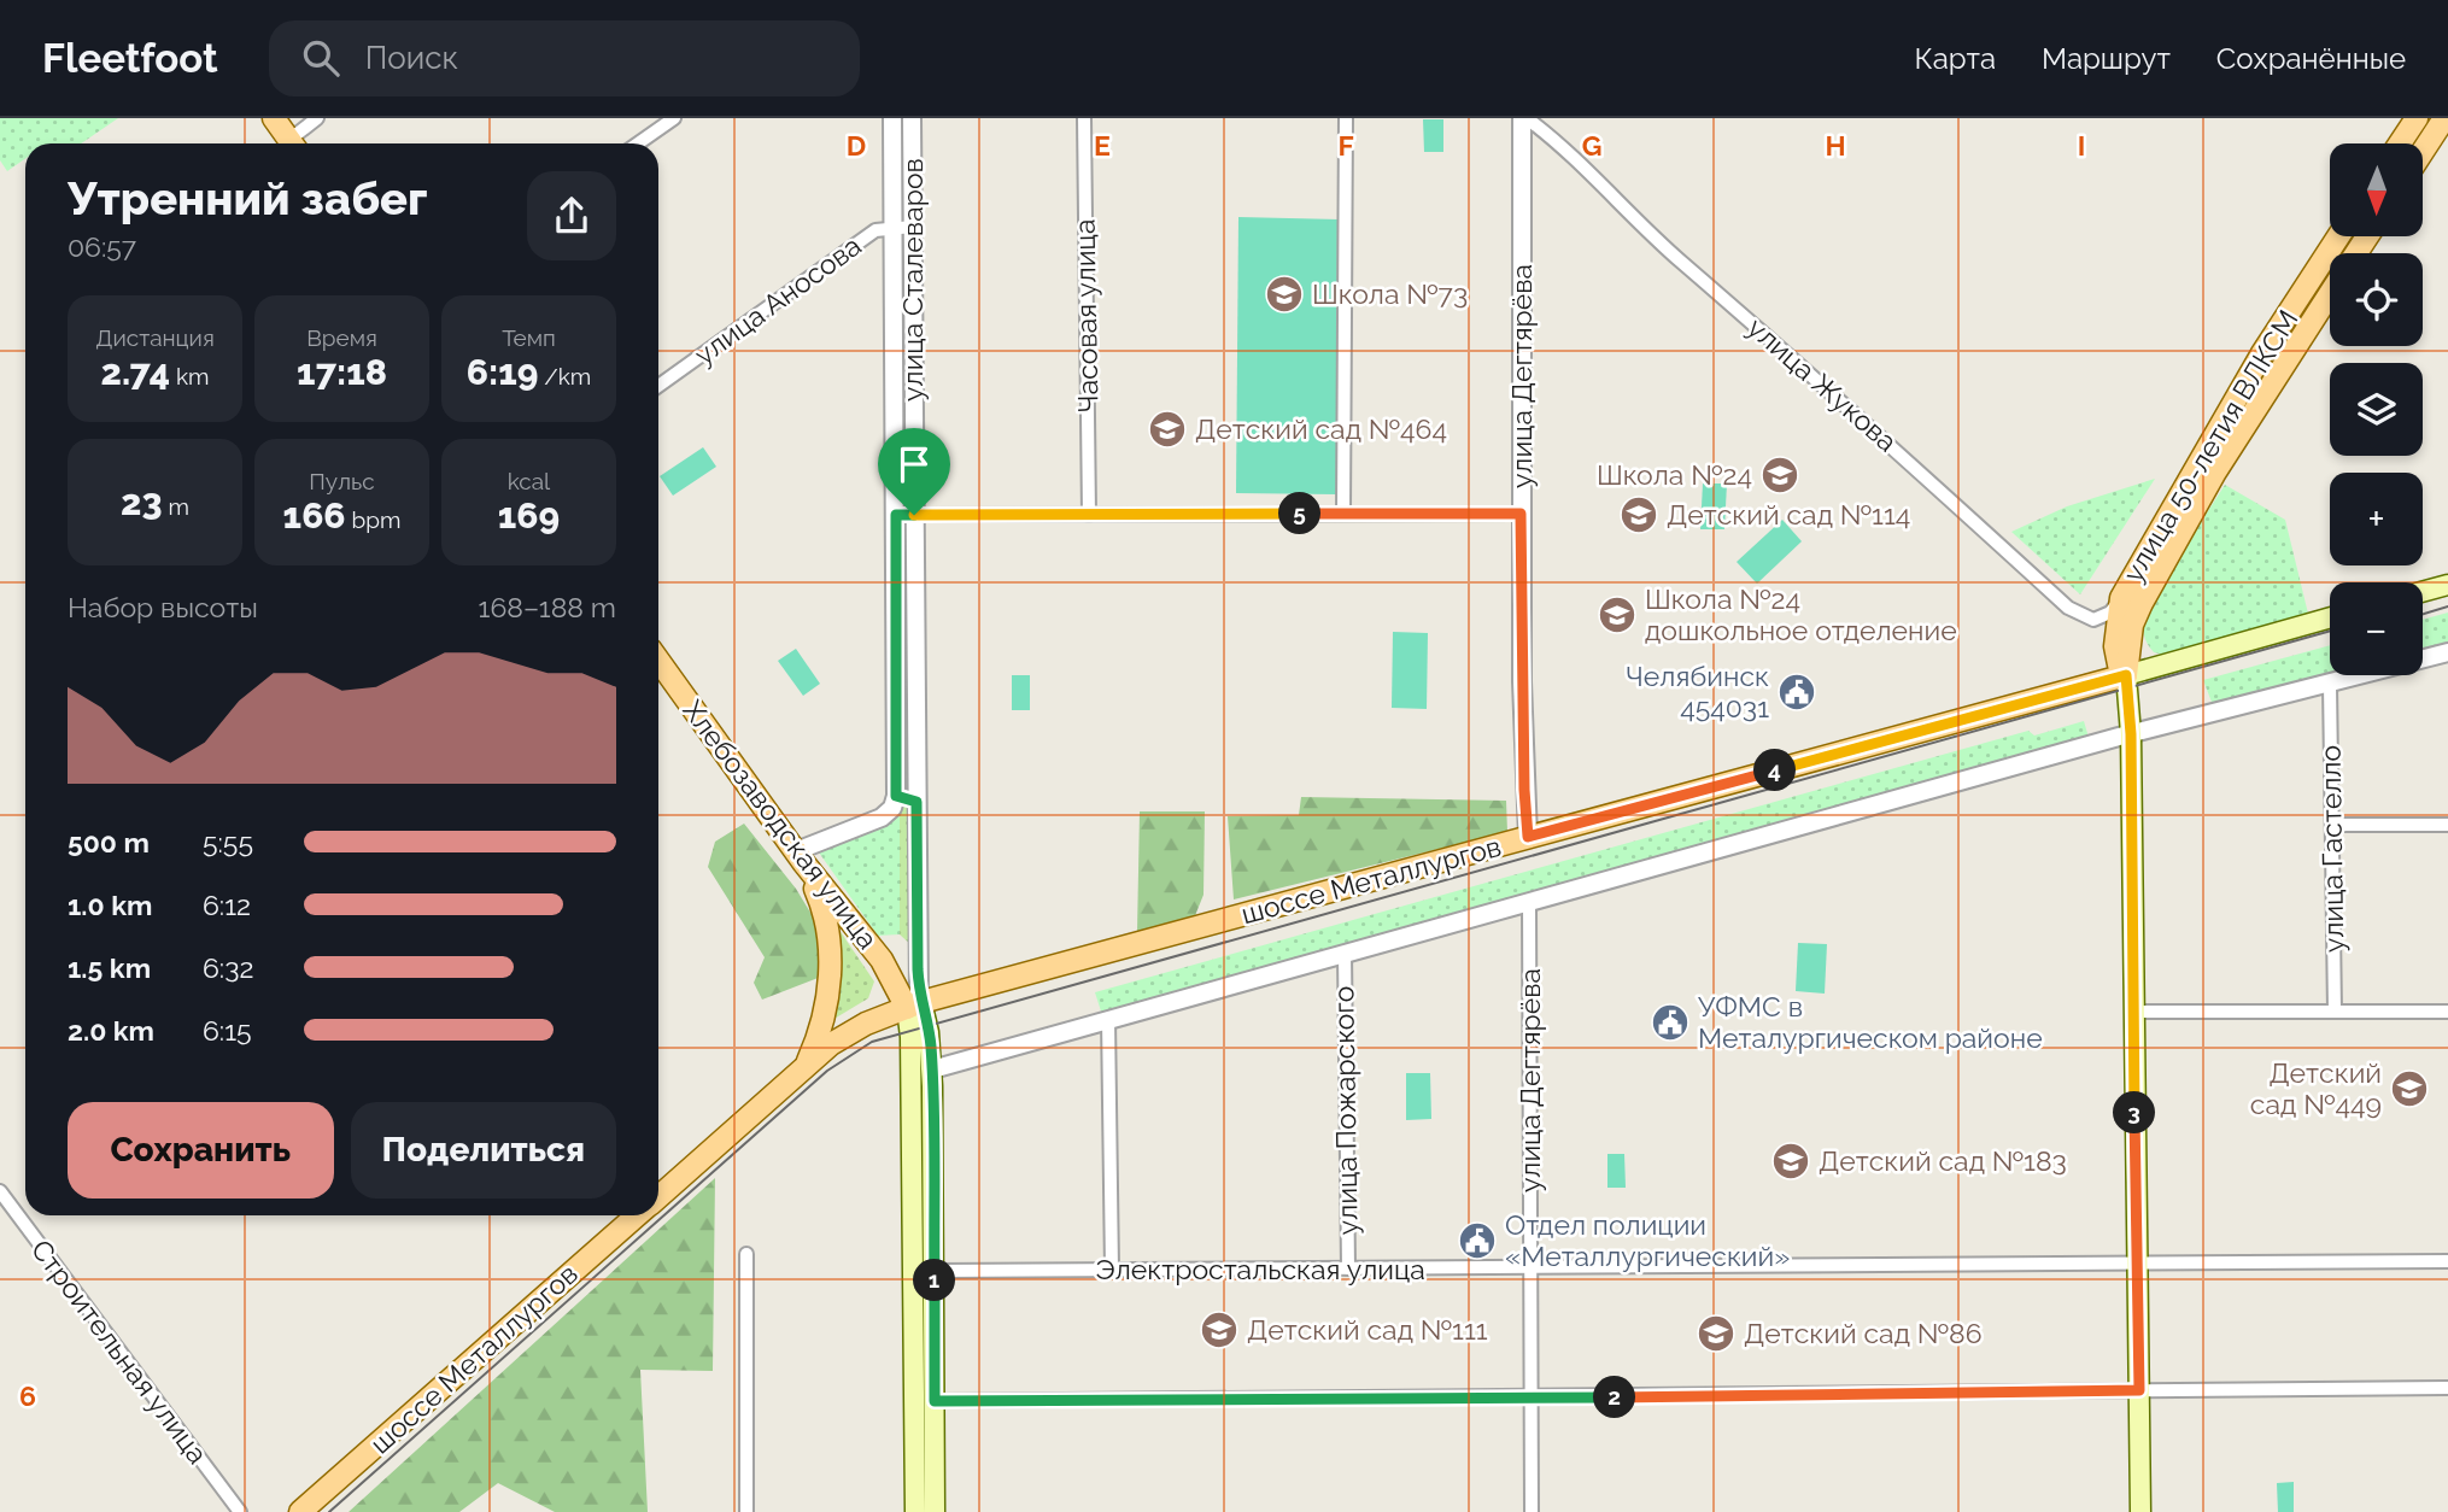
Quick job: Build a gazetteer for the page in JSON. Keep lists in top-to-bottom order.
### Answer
{
  "streets": {
    "main road": [
      "улица Сталеваров",
      "улица 50-летия ВЛКСМ",
      "Хлебозаводская улица",
      "шоссе Металлургов"
    ],
    "street": [
      "улица Аносова",
      "Часовая улица",
      "улица Дегтярёва",
      "улица Жукова",
      "улица Гастелло",
      "улица Пожарского",
      "Электростальская улица",
      "Строительная улица"
    ]
  },
  "crossings": [
    ["улица Сталеваров", "улица Аносова"],
    ["улица Сталеваров", "Хлебозаводская улица"],
    ["улица Сталеваров", "шоссе Металлургов"],
    ["улица Сталеваров", "Электростальская улица"],
    ["улица Дегтярёва", "улица Жукова"],
    ["улица Дегтярёва", "шоссе Металлургов"],
    ["улица Дегтярёва", "Электростальская улица"],
    ["улица Жукова", "улица 50-летия ВЛКСМ"],
    ["улица 50-летия ВЛКСМ", "шоссе Металлургов"],
    ["Хлебозаводская улица", "шоссе Металлургов"],
    ["улица Пожарского", "Электростальская улица"]
  ],
  "places": {
    "school or university": [
      "Школа №73",
      "Детский сад №464",
      "Школа №24",
      "Детский сад №114",
      "Школа №24 дошкольное отделение",
      "Детский сад №449",
      "Детский сад №183",
      "Детский сад №111",
      "Детский сад №86"
    ],
    "public building": ["Челябинск 454031", "УФМС в Металургическом районе", "Отдел полиции «Металлургический»"]
  },
  "north": "bottom",
  "page": {
    "header": "Fleetfoot",
    "search": "Поиск",
    "nav": ["Карта", "Маршрут", "Сохранённые"],
    "map_buttons": ["+", "−"],
    "heading": ["Утренний забег", "06:57"],
    "stats": [
      ["Дистанция", "2.74 km"],
      ["Время", "17:18"],
      ["Темп", "6:19 /km"],
      ["23 m"],
      ["Пульс", "166 bpm"],
      ["kcal", "169"]
    ],
    "pins": [
      "5",
      "4",
      "3",
      "1",
      "2"
    ],
    "chart": ["Набор высоты", "168–188 m"],
    "list": [
      {
        "name": "500 m",
        "note": "5:55"
      },
      {
        "name": "1.0 km",
        "note": "6:12"
      },
      {
        "name": "1.5 km",
        "note": "6:32"
      },
      {
        "name": "2.0 km",
        "note": "6:15"
      }
    ],
    "buttons": ["Сохранить", "Поделиться"]
  },
  "grid": {
    "columns": [
      "D",
      "E",
      "F",
      "G",
      "H",
      "I"
    ],
    "rows": ["6"]
  }
}
